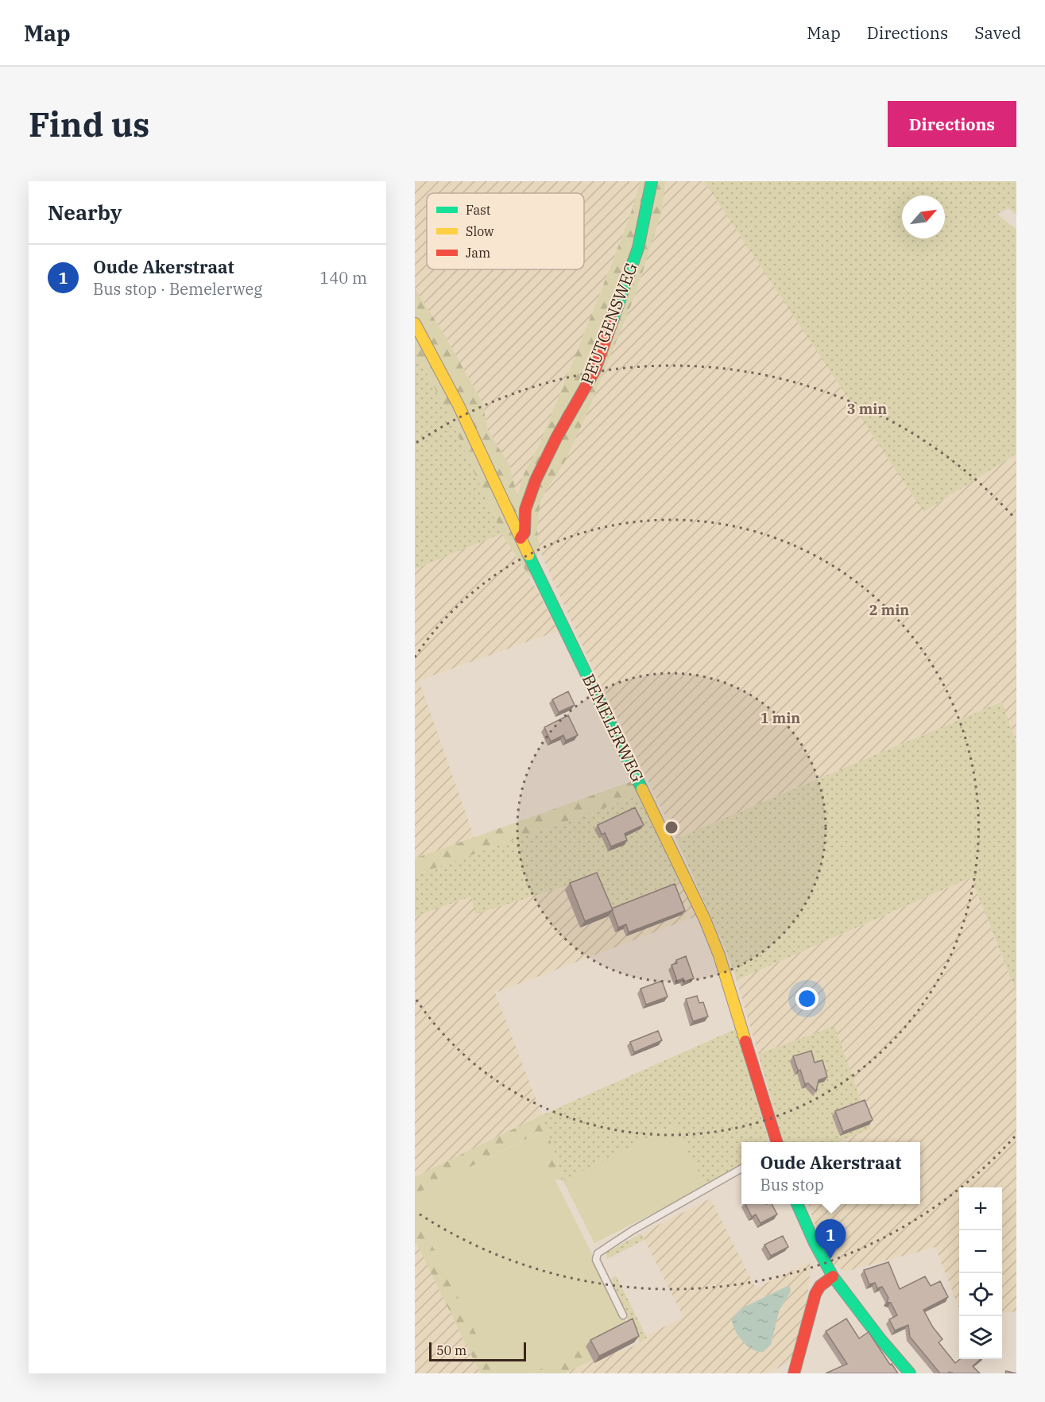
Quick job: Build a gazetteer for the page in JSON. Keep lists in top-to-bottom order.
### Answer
{
  "streets": {
    "street": ["PEUTGENSWEG", "BEMELERWEG"]
  },
  "crossings": [
    ["PEUTGENSWEG", "BEMELERWEG"]
  ],
  "legend": ["Fast", "Slow", "Jam"],
  "scale_bar": "50 m",
  "north": "top right",
  "page": {
    "header": "Map",
    "nav": ["Map", "Directions", "Saved"],
    "buttons": "Directions",
    "title": "Find us",
    "heading": "Nearby",
    "list": [
      {
        "mark": "1",
        "name": "Oude Akerstraat",
        "note": "Bus stop · Bemelerweg",
        "value": "140 m"
      }
    ],
    "popup": ["Oude Akerstraat", "Bus stop"],
    "map_buttons": ["+", "−"],
    "pins": "1",
    "scale": "50 m"
  },
  "rings": ["3 min", "2 min", "1 min"]
}
